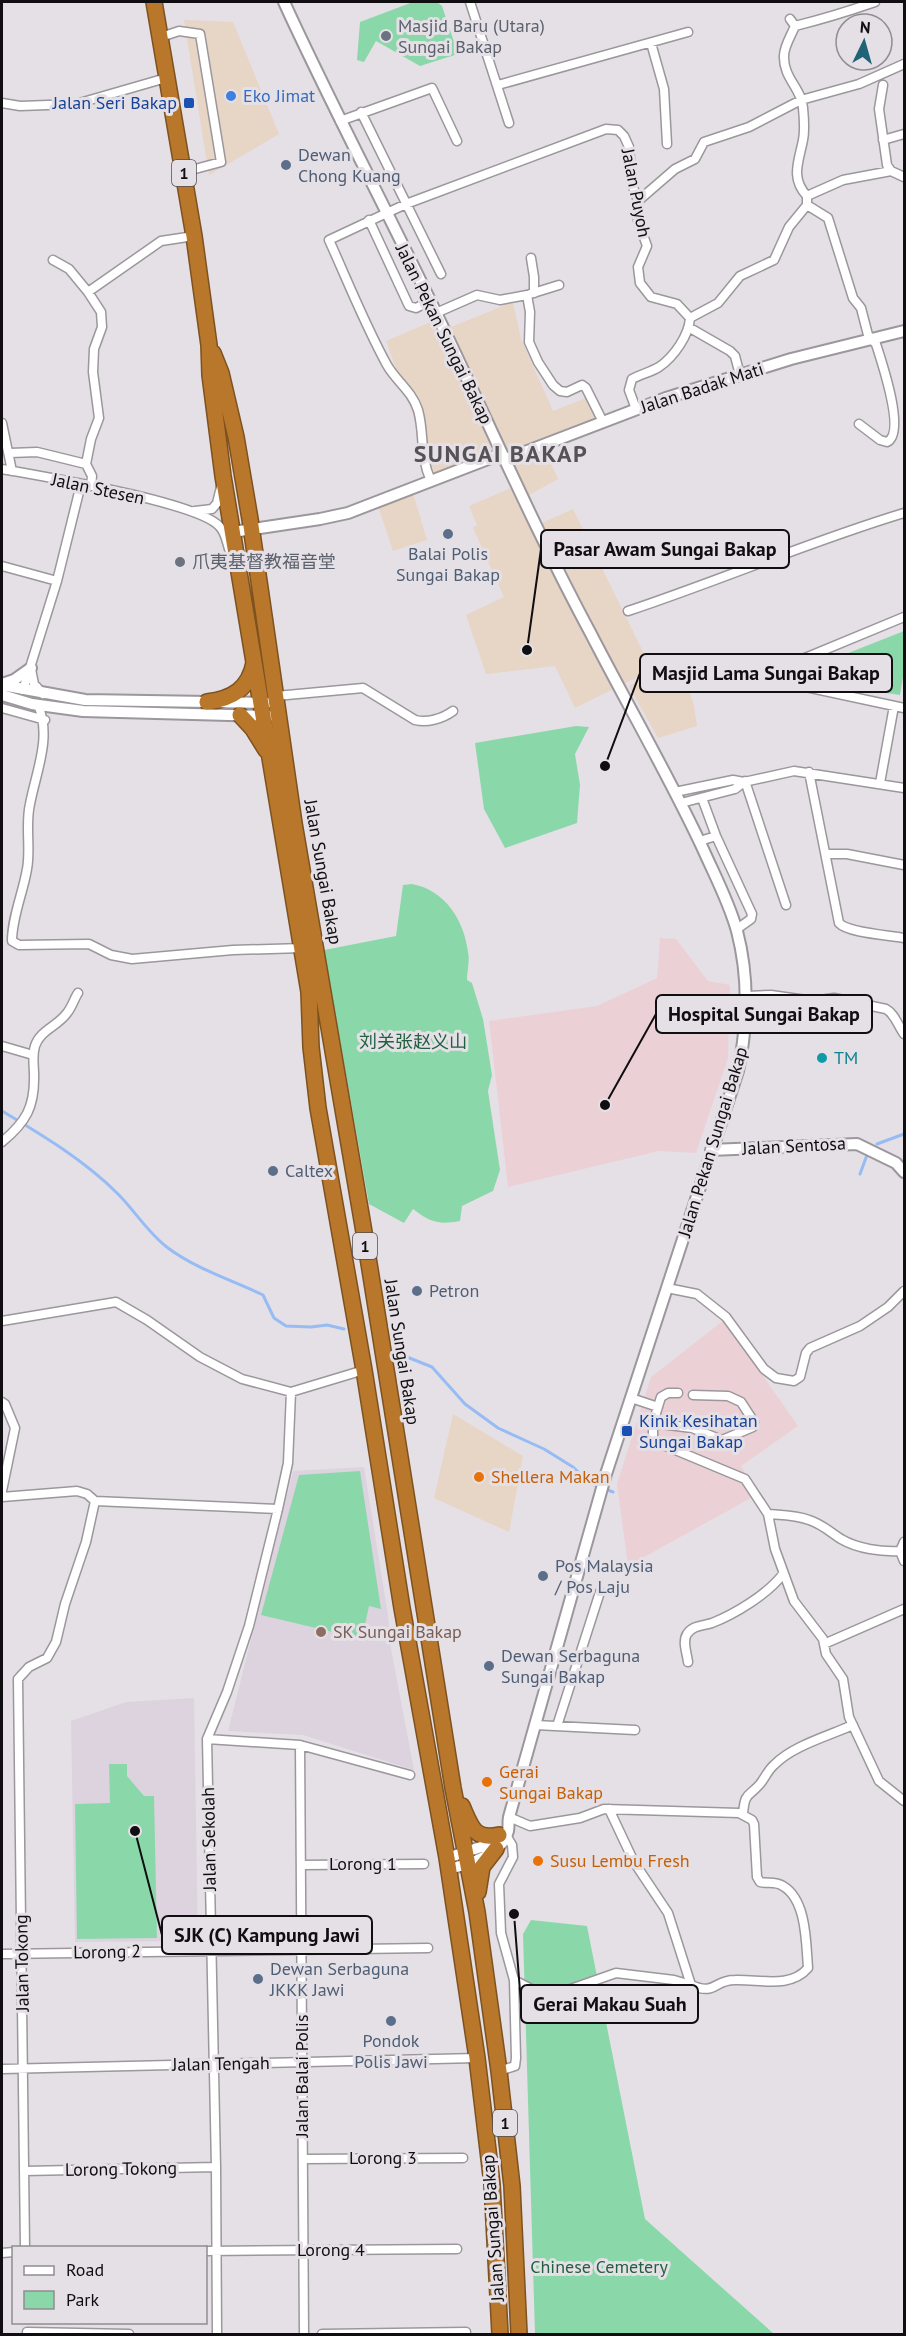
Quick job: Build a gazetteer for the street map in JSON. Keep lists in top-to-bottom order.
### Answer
{
  "streets": {
    "highway": ["1", "Jalan Sungai Bakap"],
    "main road": ["Jalan Pekan Sungai Bakap", "Jalan Badak Mati", "Jalan Sentosa"],
    "street": [
      "Jalan Puyoh",
      "Jalan Stesen",
      "Jalan Sekolah",
      "Lorong 1",
      "Lorong 2",
      "Jalan Tokong",
      "Jalan Tengah",
      "Jalan Balai Polis",
      "Lorong 3",
      "Lorong Tokong",
      "Lorong 4"
    ]
  },
  "crossings": [
    ["Jalan Puyoh", "Jalan Pekan Sungai Bakap"],
    ["Jalan Puyoh", "Jalan Badak Mati"],
    ["Jalan Pekan Sungai Bakap", "Jalan Badak Mati"],
    ["Jalan Pekan Sungai Bakap", "Jalan Sentosa"],
    ["Jalan Badak Mati", "Jalan Sungai Bakap"],
    ["Jalan Stesen", "Jalan Sungai Bakap"],
    ["Jalan Sungai Bakap", "Jalan Tengah"],
    ["Jalan Sekolah", "Lorong 2"],
    ["Jalan Sekolah", "Jalan Tengah"],
    ["Jalan Sekolah", "Lorong Tokong"],
    ["Jalan Sekolah", "Lorong 4"],
    ["Lorong 1", "Jalan Balai Polis"],
    ["Lorong 2", "Jalan Tokong"],
    ["Lorong 2", "Jalan Balai Polis"],
    ["Jalan Tokong", "Jalan Tengah"],
    ["Jalan Tokong", "Lorong Tokong"],
    ["Jalan Tengah", "Jalan Balai Polis"],
    ["Jalan Balai Polis", "Lorong 3"],
    ["Jalan Balai Polis", "Lorong 4"]
  ],
  "districts": ["SUNGAI BAKAP"],
  "parks": ["刘关张赵义山", "Chinese Cemetery"],
  "places": {
    "other": [
      "Masjid Baru (Utara) Sungai Bakap",
      "Eko Jimat",
      "Dewan Chong Kuang",
      "Balai Polis Sungai Bakap",
      "爪夷基督教福音堂",
      "Pasar Awam Sungai Bakap",
      "Masjid Lama Sungai Bakap",
      "TM",
      "Hospital Sungai Bakap",
      "Caltex",
      "Petron",
      "Shellera Makan",
      "Pos Malaysia / Pos Laju",
      "SK Sungai Bakap",
      "Dewan Serbaguna Sungai Bakap",
      "Gerai Sungai Bakap",
      "SJK (C) Kampung Jawi",
      "Susu Lembu Fresh",
      "Gerai Makau Suah",
      "Dewan Serbaguna JKKK Jawi",
      "Pondok Polis Jawi"
    ],
    "transit": ["Jalan Seri Bakap", "Kinik Kesihatan Sungai Bakap"]
  },
  "legend": ["Road", "Park"],
  "north": "top"
}
